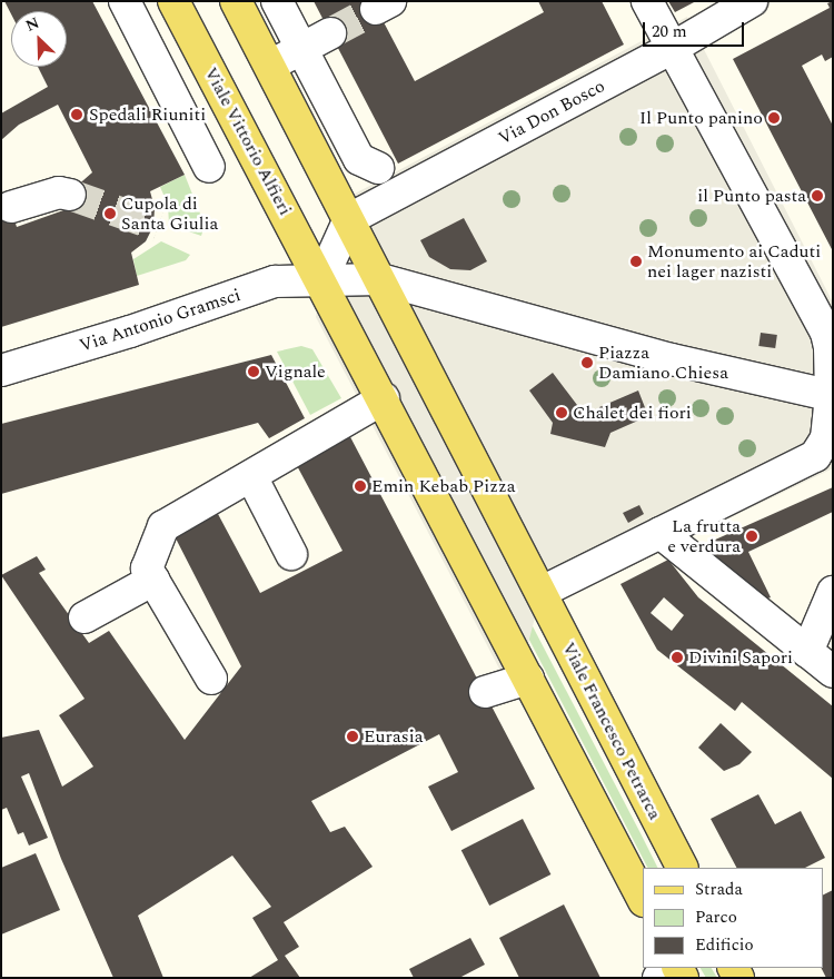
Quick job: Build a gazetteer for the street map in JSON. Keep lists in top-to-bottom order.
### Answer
{
  "streets": {
    "main road": ["Viale Vittorio Alfieri", "Viale Francesco Petrarca"],
    "street": ["Via Don Bosco", "Via Antonio Gramsci"]
  },
  "crossings": [
    ["Viale Vittorio Alfieri", "Via Antonio Gramsci"]
  ],
  "places": [
    "Spedali Riuniti",
    "Il Punto panino",
    "il Punto pasta",
    "Cupola di Santa Giulia",
    "Monumento ai Caduti nei lager nazisti",
    "Piazza Damiano Chiesa",
    "Vignale",
    "Chalet dei fiori",
    "Emin Kebab Pizza",
    "La frutta e verdura",
    "Divini Sapori",
    "Eurasia"
  ],
  "legend": ["Strada", "Parco", "Edificio"],
  "scale_bar": "20 m",
  "north": "top left"
}
